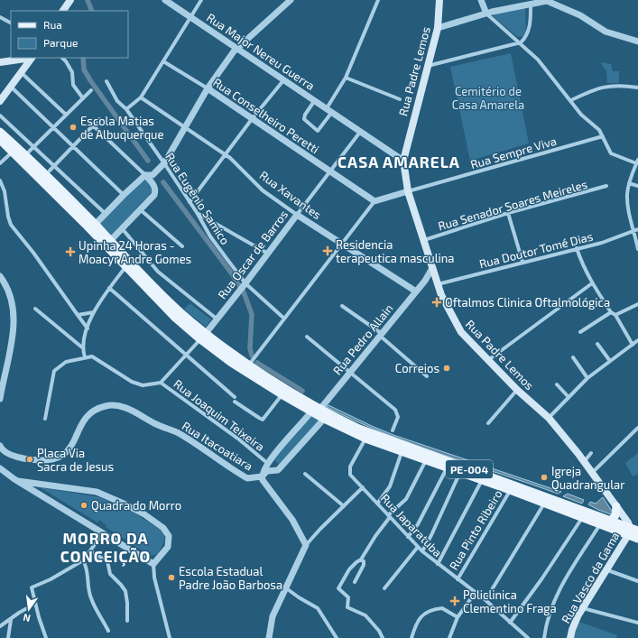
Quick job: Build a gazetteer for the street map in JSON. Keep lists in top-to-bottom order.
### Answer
{
  "streets": {
    "main road": ["Rua Padre Lemos", "PE-004", "Rua Vasco da Gama"],
    "street": [
      "Rua Major Nereu Guerra",
      "Rua Conselheiro Peretti",
      "Rua Sempre Viva",
      "Rua Xavantes",
      "Rua Eugênio Samico",
      "Rua Senador Soares Meireles",
      "Rua Doutor Tomé Dias",
      "Rua Oscar de Barros",
      "Rua Pedro Allain",
      "Rua Joaquim Teixeira",
      "Rua Itacoatiara",
      "Rua Japaratuba",
      "Rua Pinto Ribeiro"
    ]
  },
  "crossings": [
    ["Rua Major Nereu Guerra", "Rua Padre Lemos"],
    ["Rua Major Nereu Guerra", "Rua Oscar de Barros"],
    ["Rua Padre Lemos", "Rua Sempre Viva"],
    ["Rua Padre Lemos", "Rua Senador Soares Meireles"],
    ["Rua Padre Lemos", "Rua Doutor Tomé Dias"],
    ["Rua Padre Lemos", "Rua Pedro Allain"],
    ["Rua Padre Lemos", "PE-004"],
    ["Rua Padre Lemos", "Rua Vasco da Gama"],
    ["Rua Conselheiro Peretti", "Rua Oscar de Barros"],
    ["Rua Xavantes", "Rua Oscar de Barros"],
    ["Rua Xavantes", "Rua Pedro Allain"],
    ["Rua Eugênio Samico", "Rua Oscar de Barros"],
    ["Rua Oscar de Barros", "PE-004"],
    ["Rua Pedro Allain", "PE-004"],
    ["PE-004", "Rua Japaratuba"],
    ["PE-004", "Rua Pinto Ribeiro"],
    ["PE-004", "Rua Vasco da Gama"],
    ["Rua Japaratuba", "Rua Pinto Ribeiro"]
  ],
  "districts": ["CASA AMARELA", "MORRO DA CONCEIÇÃO"],
  "parks": ["Cemitério de Casa Amarela"],
  "places": {
    "other": [
      "Escola Matias de Albuquerque",
      "Correios",
      "Placa Via Sacra de Jesus",
      "Igreja Quadrangular",
      "Quadra do Morro",
      "Escola Estadual Padre João Barbosa"
    ],
    "health": [
      "Residencia terapeutica masculina",
      "Upinha 24 Horas - Moacyr Andre Gomes",
      "Oftalmos Clinica Oftalmológica",
      "Policlinica Clementino Fraga"
    ]
  },
  "legend": ["Rua", "Parque"],
  "north": "bottom"
}
